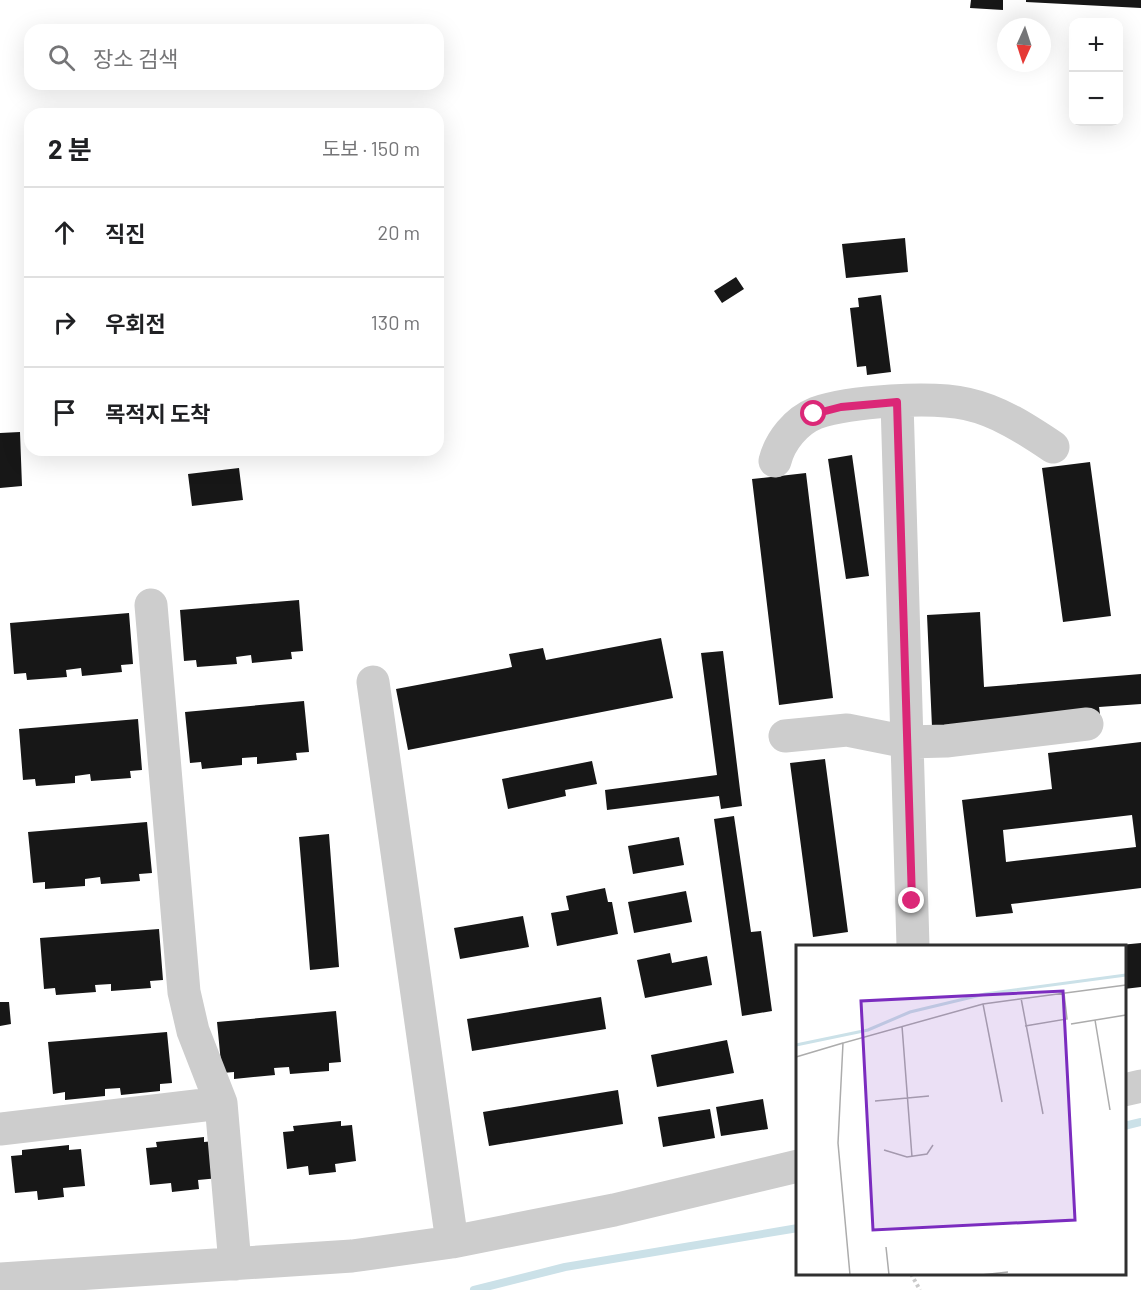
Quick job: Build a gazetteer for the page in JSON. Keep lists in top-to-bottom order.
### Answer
{
  "north": "bottom",
  "page": {
    "map_buttons": ["+", "−"],
    "search": "장소 검색",
    "heading": ["2 분", "도보 · 150 m"],
    "list": [
      ["직진", "20 m"],
      ["우회전", "130 m"],
      "목적지 도착"
    ]
  }
}
